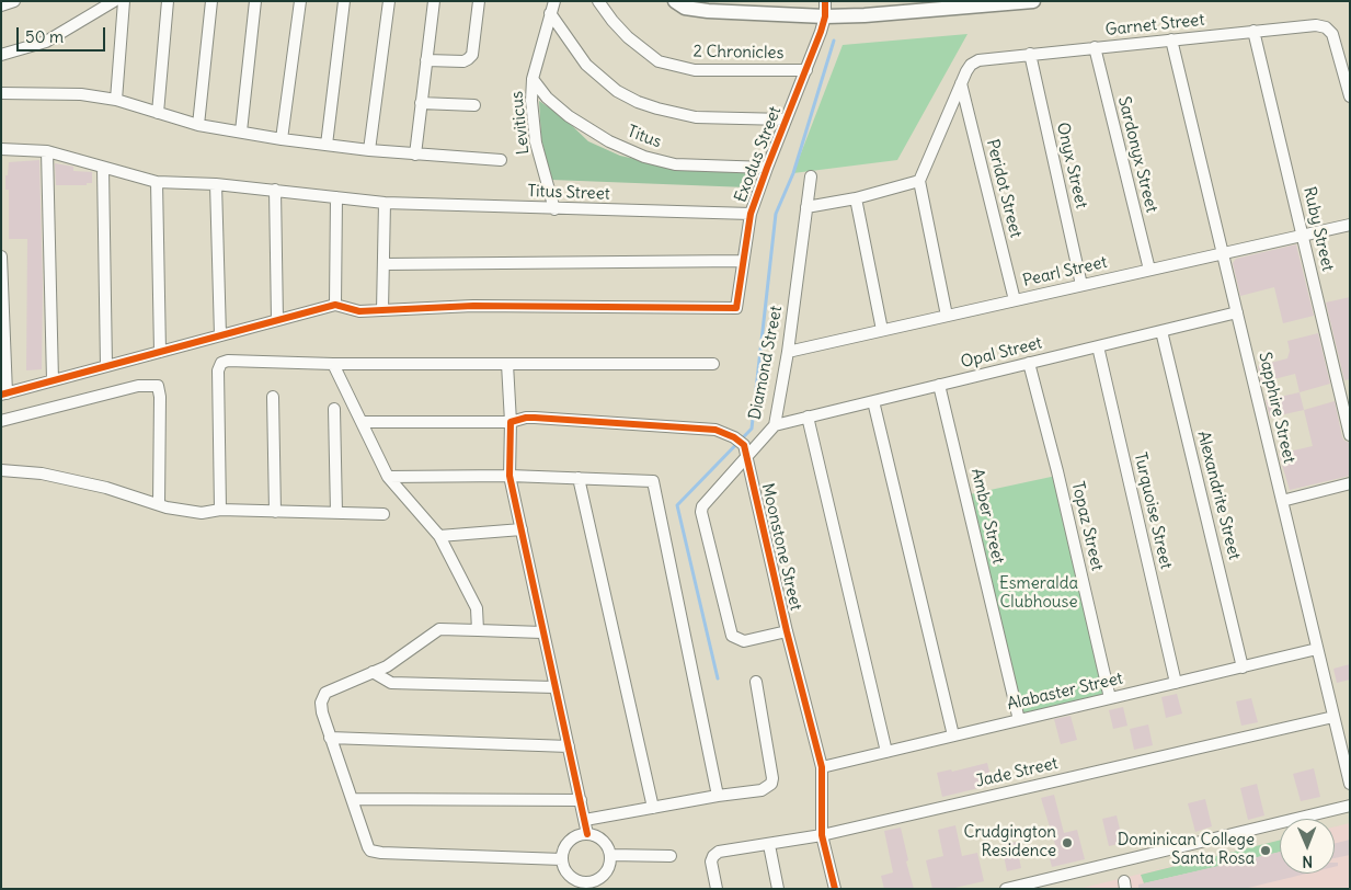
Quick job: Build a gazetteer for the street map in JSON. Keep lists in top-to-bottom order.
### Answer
{
  "streets": {
    "street": [
      "Garnet Street",
      "2 Chronicles",
      "Leviticus",
      "Titus",
      "Exodus Street",
      "Sardonyx Street",
      "Onyx Street",
      "Peridot Street",
      "Titus Street",
      "Ruby Street",
      "Pearl Street",
      "Opal Street",
      "Diamond Street",
      "Sapphire Street",
      "Alexandrite Street",
      "Turquoise Street",
      "Amber Street",
      "Topaz Street",
      "Moonstone Street",
      "Alabaster Street",
      "Jade Street"
    ]
  },
  "crossings": [
    ["Garnet Street", "Sardonyx Street"],
    ["Garnet Street", "Onyx Street"],
    ["Garnet Street", "Peridot Street"],
    ["Garnet Street", "Ruby Street"],
    ["Garnet Street", "Sapphire Street"],
    ["2 Chronicles", "Exodus Street"],
    ["Leviticus", "Titus"],
    ["Leviticus", "Titus Street"],
    ["Titus", "Exodus Street"],
    ["Exodus Street", "Titus Street"],
    ["Sardonyx Street", "Pearl Street"],
    ["Onyx Street", "Pearl Street"],
    ["Peridot Street", "Pearl Street"],
    ["Ruby Street", "Pearl Street"],
    ["Pearl Street", "Diamond Street"],
    ["Pearl Street", "Sapphire Street"],
    ["Opal Street", "Diamond Street"],
    ["Opal Street", "Sapphire Street"],
    ["Opal Street", "Alexandrite Street"],
    ["Opal Street", "Turquoise Street"],
    ["Opal Street", "Amber Street"],
    ["Opal Street", "Topaz Street"],
    ["Diamond Street", "Moonstone Street"],
    ["Sapphire Street", "Alabaster Street"],
    ["Sapphire Street", "Jade Street"],
    ["Alexandrite Street", "Alabaster Street"],
    ["Turquoise Street", "Alabaster Street"],
    ["Amber Street", "Alabaster Street"],
    ["Topaz Street", "Alabaster Street"],
    ["Moonstone Street", "Alabaster Street"],
    ["Moonstone Street", "Jade Street"]
  ],
  "parks": ["Esmeralda Clubhouse"],
  "places": ["Crudgington Residence", "Dominican College Santa Rosa"],
  "scale_bar": "50 m",
  "north": "bottom"
}
